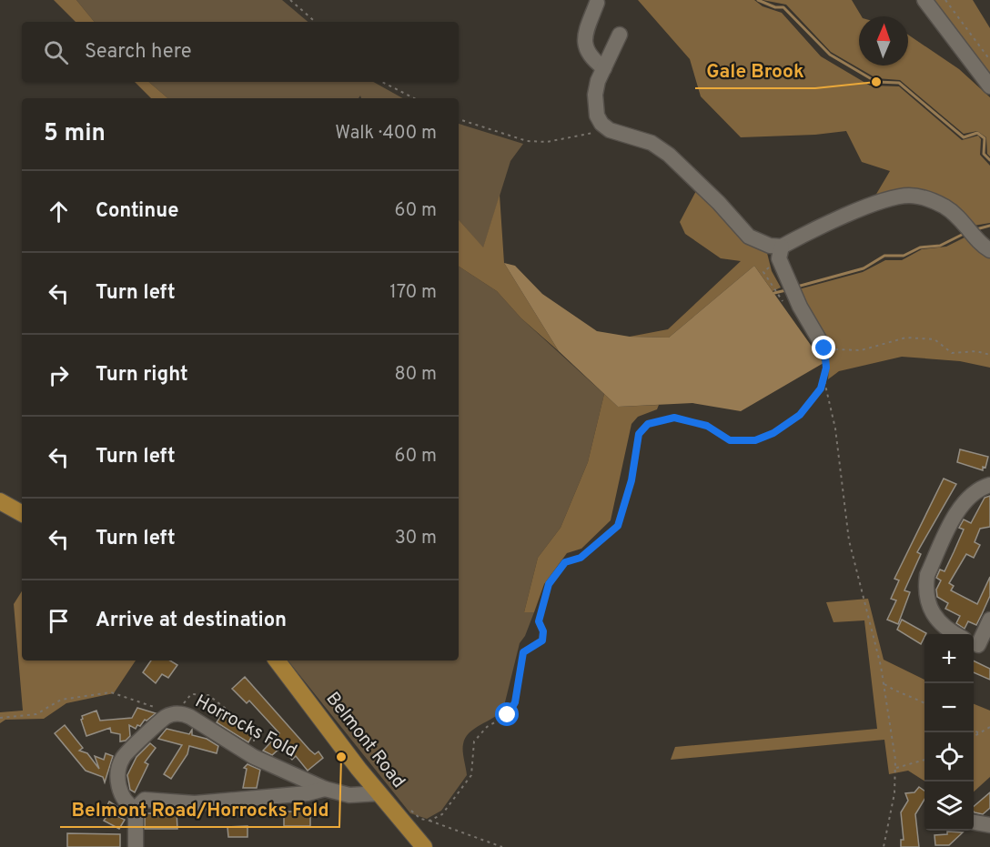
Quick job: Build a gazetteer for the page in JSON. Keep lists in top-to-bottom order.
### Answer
{
  "streets": {
    "main road": ["Belmont Road"],
    "street": ["Horrocks Fold"]
  },
  "crossings": [
    ["Horrocks Fold", "Belmont Road"]
  ],
  "places": ["Gale Brook", "Belmont Road/Horrocks Fold"],
  "north": "top",
  "page": {
    "search": "Search here",
    "heading": ["5 min", "Walk · 400 m"],
    "list": [
      ["Continue", "60 m"],
      ["Turn left", "170 m"],
      ["Turn right", "80 m"],
      ["Turn left", "60 m"],
      ["Turn left", "30 m"],
      "Arrive at destination"
    ],
    "map_buttons": ["+", "−"]
  }
}
